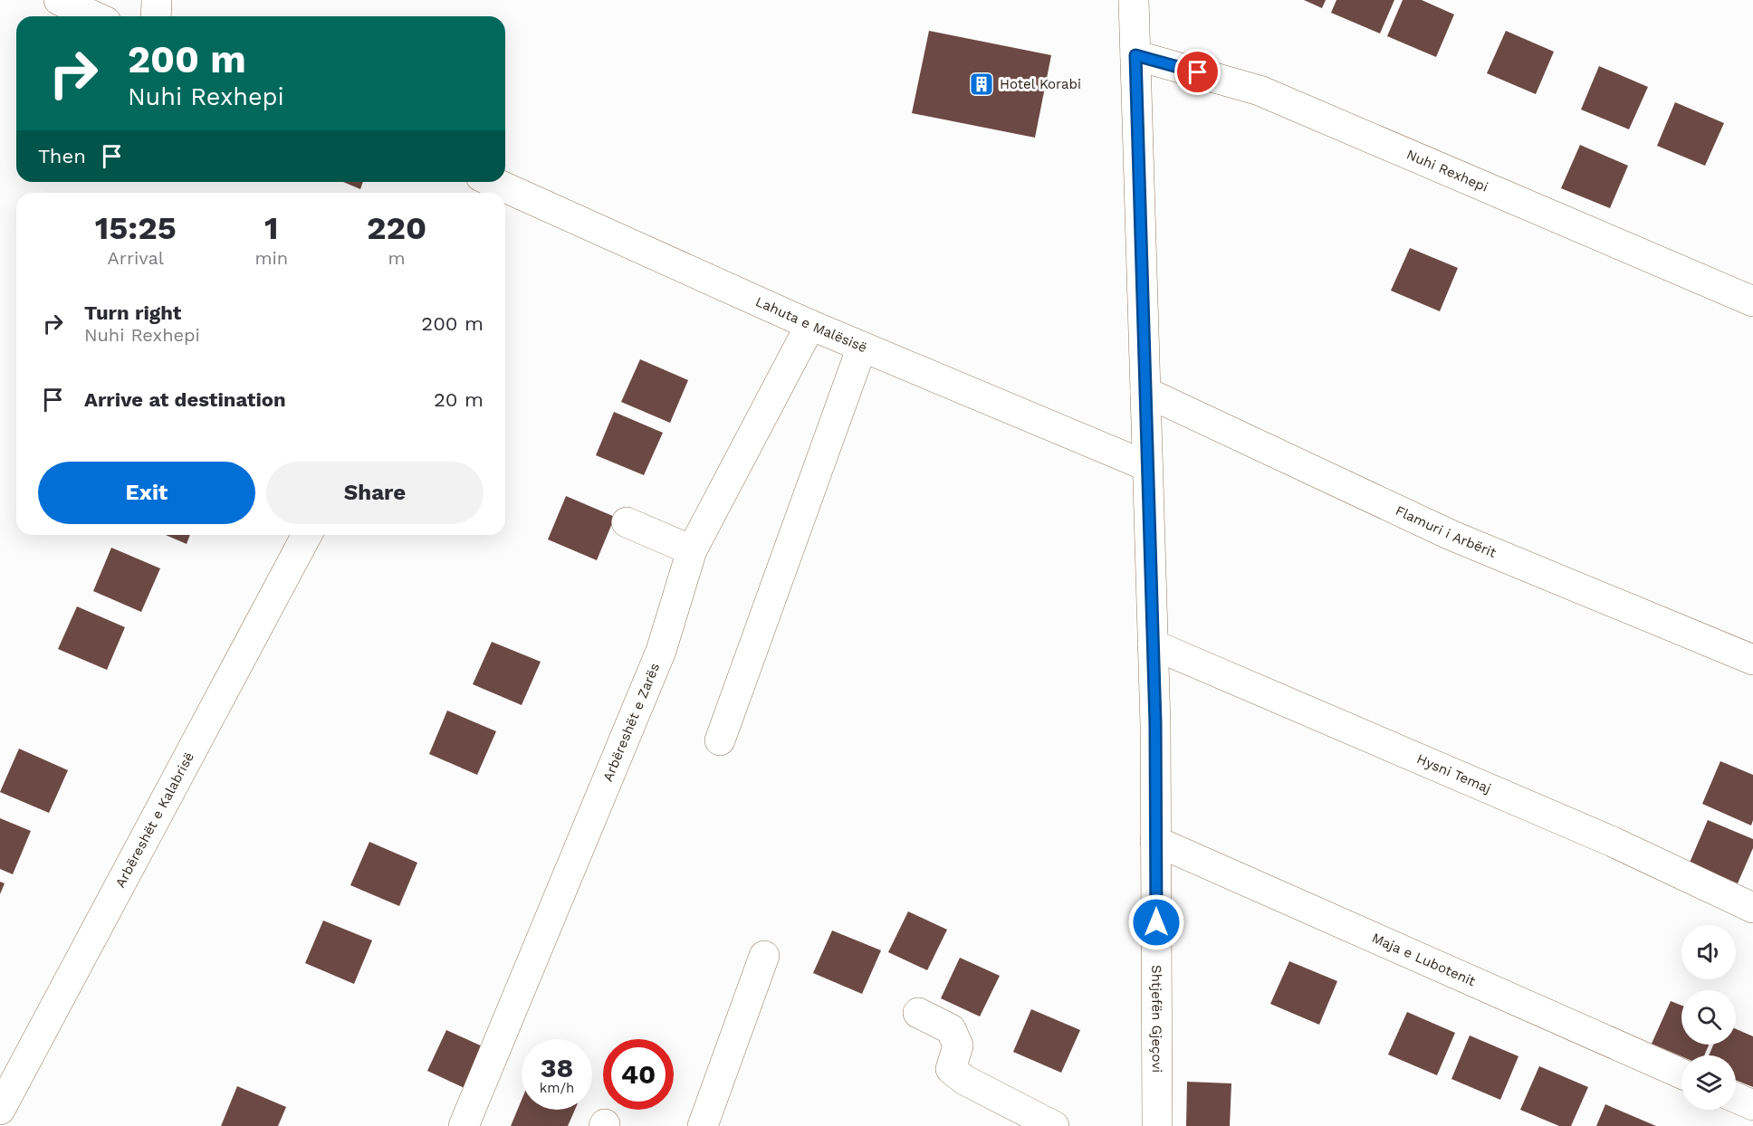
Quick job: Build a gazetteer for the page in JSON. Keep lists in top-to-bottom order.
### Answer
{
  "streets": {
    "street": [
      "Nuhi Rexhepi",
      "Lahuta e Malësisë",
      "Flamuri i Arbërit",
      "Arbëreshët e Zarës",
      "Hysni Temaj",
      "Arbëreshët e Kalabrisë",
      "Maja e Lubotenit",
      "Shtjefën Gjeçovi"
    ]
  },
  "crossings": [
    ["Nuhi Rexhepi", "Shtjefën Gjeçovi"],
    ["Lahuta e Malësisë", "Arbëreshët e Zarës"],
    ["Lahuta e Malësisë", "Shtjefën Gjeçovi"],
    ["Flamuri i Arbërit", "Shtjefën Gjeçovi"],
    ["Hysni Temaj", "Shtjefën Gjeçovi"],
    ["Maja e Lubotenit", "Shtjefën Gjeçovi"]
  ],
  "places": {
    "building": ["Hotel Korabi"]
  },
  "page": {
    "turn": ["200 m", "Nuhi Rexhepi"],
    "then": "Then",
    "eta": [
      "15:25",
      "Arrival",
      "1",
      "min",
      "220",
      "m"
    ],
    "list": [
      {
        "name": "Turn right",
        "note": "Nuhi Rexhepi",
        "value": "200 m"
      },
      {
        "name": "Arrive at destination",
        "value": "20 m"
      }
    ],
    "buttons": ["Exit", "Share"],
    "speed": "38 km/h",
    "limit": "40"
  }
}
